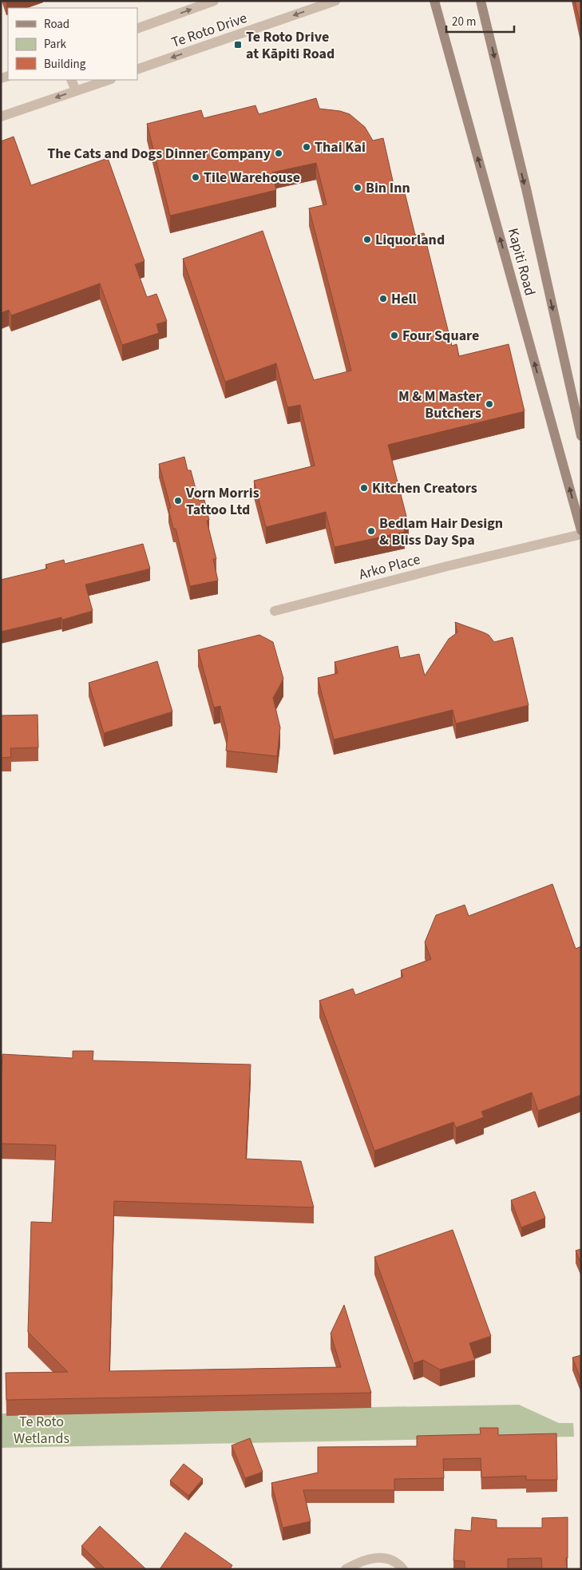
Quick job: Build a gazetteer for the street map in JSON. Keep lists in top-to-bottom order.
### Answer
{
  "streets": {
    "main road": ["Kapiti Road"],
    "street": ["Te Roto Drive", "Arko Place"]
  },
  "parks": ["Te Roto Wetlands"],
  "places": {
    "transit": ["Te Roto Drive at Kāpiti Road"],
    "other": [
      "Thai Kai",
      "The Cats and Dogs Dinner Company",
      "Tile Warehouse",
      "Bin Inn",
      "Liquorland",
      "Hell",
      "Four Square",
      "M & M Master Butchers",
      "Kitchen Creators",
      "Vorn Morris Tattoo Ltd",
      "Bedlam Hair Design & Bliss Day Spa"
    ]
  },
  "legend": ["Road", "Park", "Building"],
  "scale_bar": "20 m"
}
